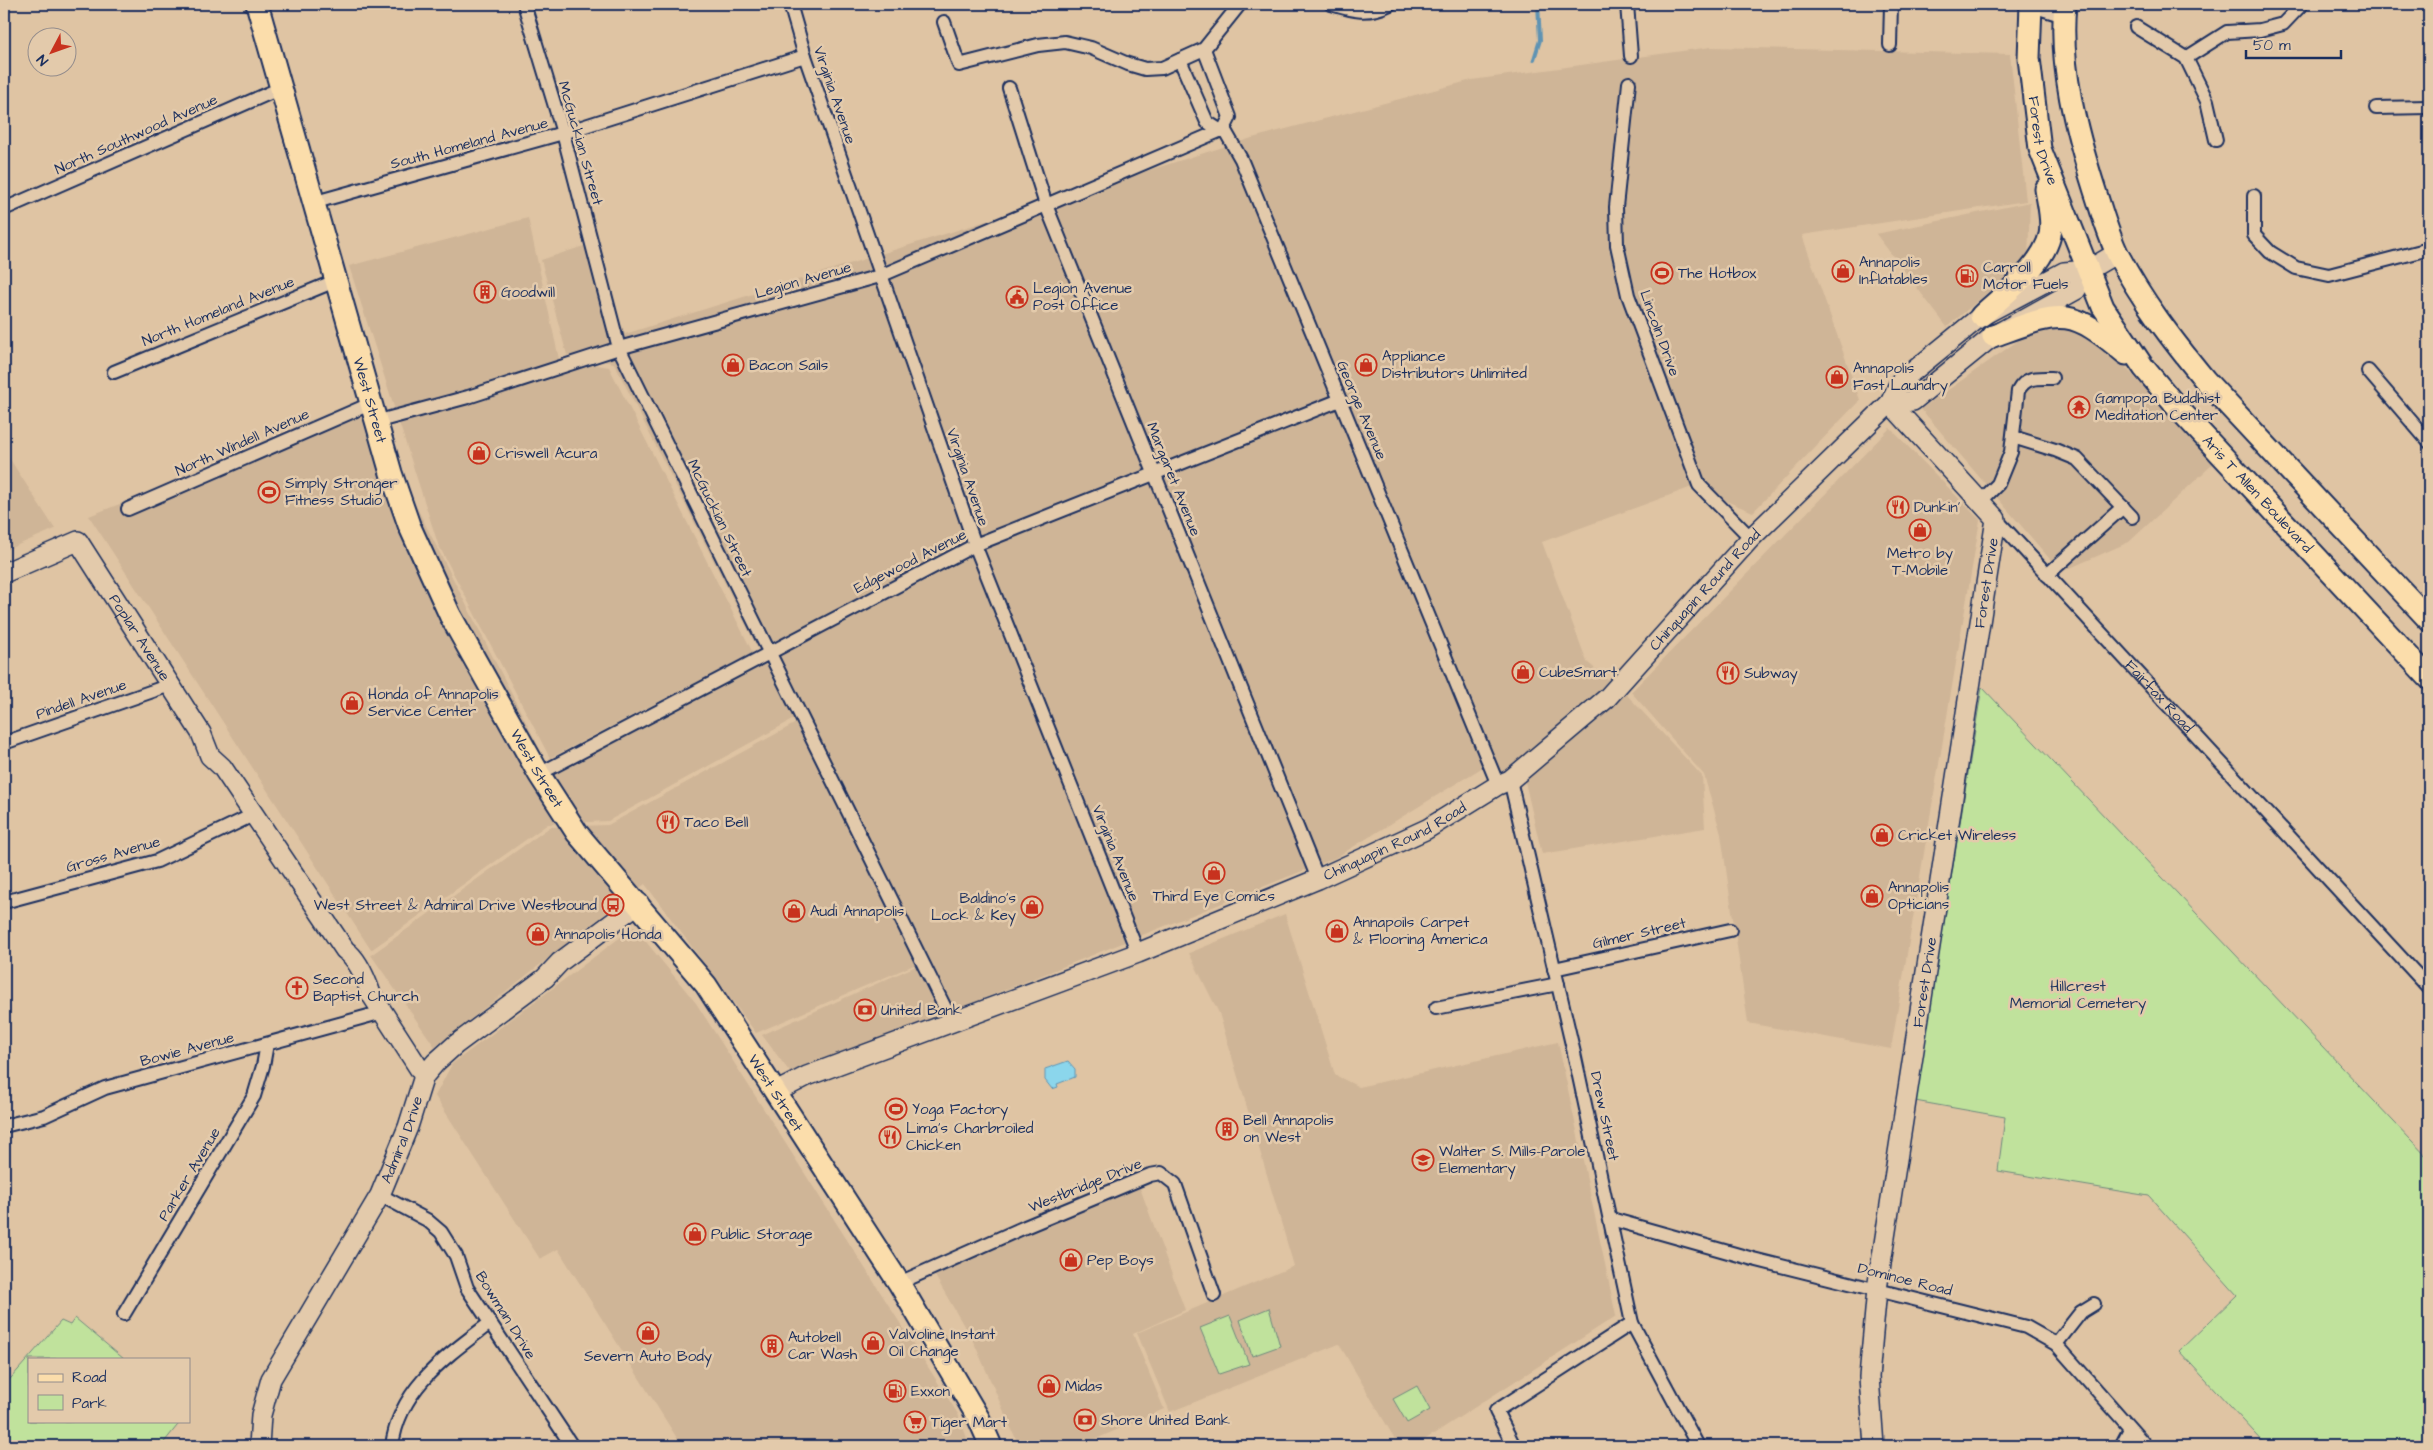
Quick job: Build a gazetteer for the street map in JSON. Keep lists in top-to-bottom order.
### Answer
{
  "streets": {
    "main road": ["Forest Drive", "West Street", "Aris T Allen Boulevard"],
    "street": [
      "Virginia Avenue",
      "North Southwood Avenue",
      "South Homeland Avenue",
      "McGuckian Street",
      "Legion Avenue",
      "North Homeland Avenue",
      "Lincoln Drive",
      "George Avenue",
      "North Windell Avenue",
      "Margaret Avenue",
      "Edgewood Avenue",
      "Chinquapin Round Road",
      "Poplar Avenue",
      "Fairfax Road",
      "Pindell Avenue",
      "Gross Avenue",
      "Gilmer Street",
      "Bowie Avenue",
      "Drew Street",
      "Admiral Drive",
      "Parker Avenue",
      "Westbridge Drive",
      "Dominoe Road",
      "Bowman Drive"
    ]
  },
  "crossings": [
    ["Virginia Avenue", "South Homeland Avenue"],
    ["Virginia Avenue", "Legion Avenue"],
    ["Virginia Avenue", "Edgewood Avenue"],
    ["Virginia Avenue", "Chinquapin Round Road"],
    ["North Southwood Avenue", "West Street"],
    ["Forest Drive", "Aris T Allen Boulevard"],
    ["Forest Drive", "Chinquapin Round Road"],
    ["Forest Drive", "Fairfax Road"],
    ["Forest Drive", "Dominoe Road"],
    ["South Homeland Avenue", "McGuckian Street"],
    ["South Homeland Avenue", "West Street"],
    ["McGuckian Street", "Legion Avenue"],
    ["McGuckian Street", "Edgewood Avenue"],
    ["McGuckian Street", "Chinquapin Round Road"],
    ["Legion Avenue", "West Street"],
    ["Legion Avenue", "George Avenue"],
    ["Legion Avenue", "North Windell Avenue"],
    ["Legion Avenue", "Margaret Avenue"],
    ["North Homeland Avenue", "West Street"],
    ["Lincoln Drive", "Chinquapin Round Road"],
    ["West Street", "North Windell Avenue"],
    ["West Street", "Edgewood Avenue"],
    ["West Street", "Chinquapin Round Road"],
    ["West Street", "Admiral Drive"],
    ["West Street", "Westbridge Drive"],
    ["George Avenue", "Edgewood Avenue"],
    ["George Avenue", "Chinquapin Round Road"],
    ["George Avenue", "Drew Street"],
    ["Margaret Avenue", "Edgewood Avenue"],
    ["Margaret Avenue", "Chinquapin Round Road"],
    ["Aris T Allen Boulevard", "Chinquapin Round Road"],
    ["Chinquapin Round Road", "Fairfax Road"],
    ["Chinquapin Round Road", "Drew Street"],
    ["Poplar Avenue", "Pindell Avenue"],
    ["Poplar Avenue", "Gross Avenue"],
    ["Poplar Avenue", "Bowie Avenue"],
    ["Poplar Avenue", "Admiral Drive"],
    ["Gilmer Street", "Drew Street"],
    ["Bowie Avenue", "Parker Avenue"],
    ["Drew Street", "Dominoe Road"],
    ["Admiral Drive", "Bowman Drive"]
  ],
  "parks": ["Hillcrest Memorial Cemetery"],
  "places": {
    "shop": [
      "Annapolis Inflatables",
      "Bacon Sails",
      "Appliance Distributors Unlimited",
      "Annapolis Fast Laundry",
      "Criswell Acura",
      "Metro by T-Mobile",
      "CubeSmart",
      "Honda of Annapolis Service Center",
      "Cricket Wireless",
      "Third Eye Comics",
      "Annapolis Opticians",
      "Baldino's Lock & Key",
      "Audi Annapolis",
      "Annapoils Carpet & Flooring America",
      "Annapolis Honda",
      "Public Storage",
      "Pep Boys",
      "Severn Auto Body",
      "Valvoline Instant Oil Change",
      "Midas"
    ],
    "sports": ["The Hotbox", "Simply Stronger Fitness Studio", "Yoga Factory"],
    "fuel station": ["Carroll Motor Fuels", "Exxon"],
    "building": ["Goodwill", "Bell Annapolis on West", "Autobell Car Wash"],
    "public building": ["Legion Avenue Post Office"],
    "temple": ["Gampopa Buddhist Meditation Center"],
    "restaurant": [
      "Dunkin'",
      "Subway",
      "Taco Bell",
      "Lima's Charbroiled Chicken"
    ],
    "bus stop": ["West Street & Admiral Drive Westbound"],
    "church": ["Second Baptist Church"],
    "bank": ["United Bank", "Shore United Bank"],
    "school or university": ["Walter S. Mills-Parole Elementary"],
    "supermarket": ["Tiger Mart"]
  },
  "legend": ["Road", "Park"],
  "scale_bar": "50 m",
  "north": "bottom left"
}
